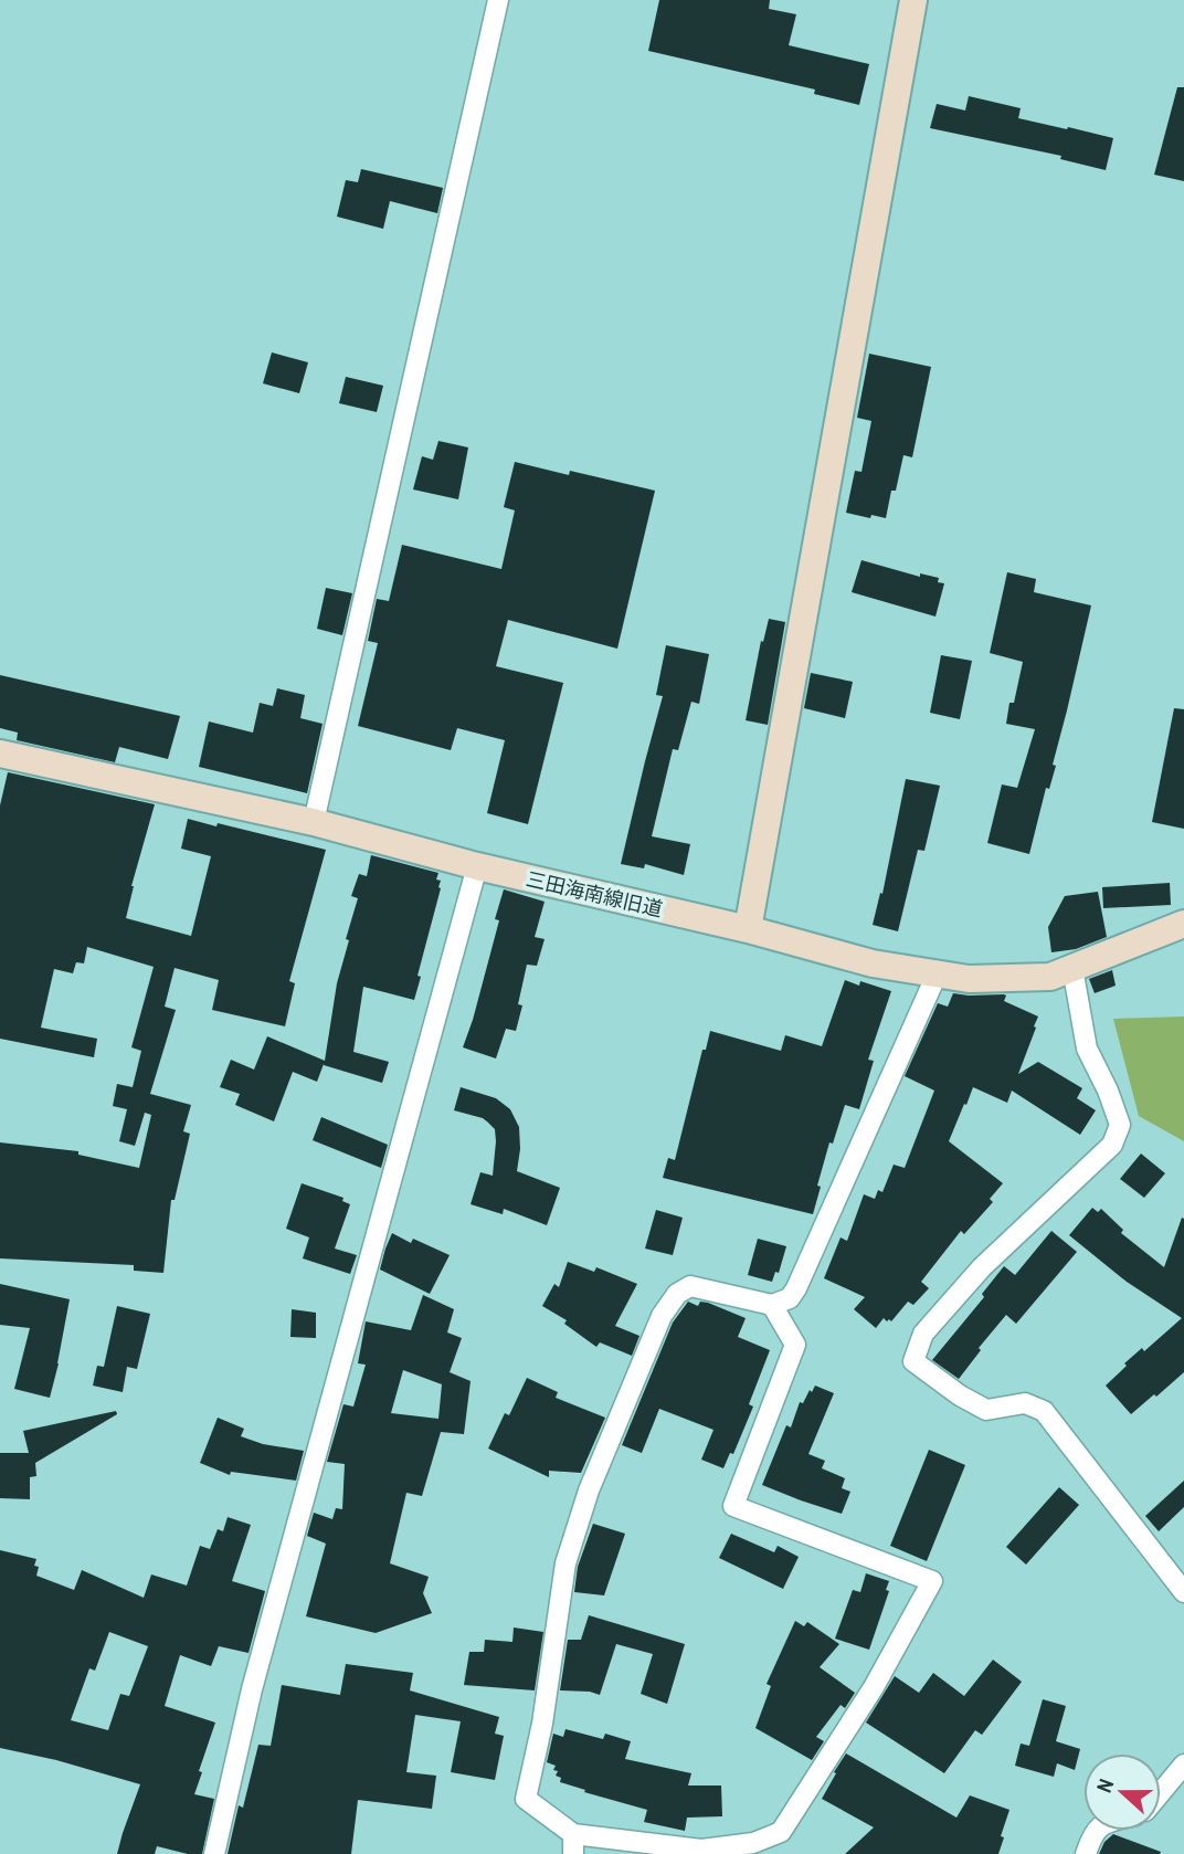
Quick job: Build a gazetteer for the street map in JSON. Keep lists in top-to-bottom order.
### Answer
{
  "streets": {
    "street": ["三田海南線旧道"]
  },
  "north": "left"
}
